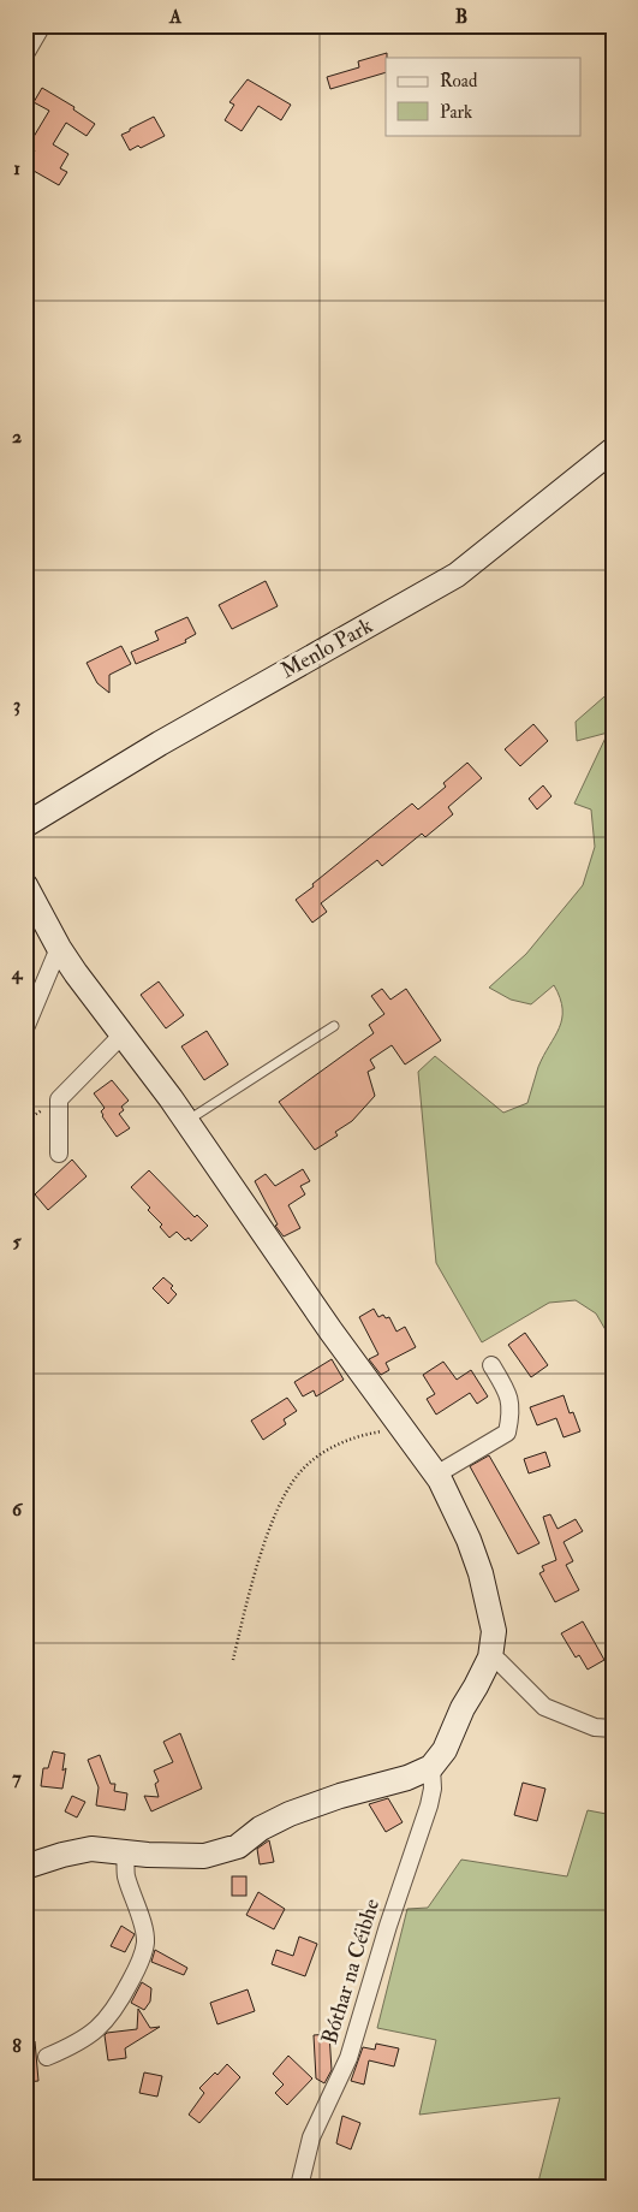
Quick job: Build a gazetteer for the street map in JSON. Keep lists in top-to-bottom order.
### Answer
{
  "streets": {
    "street": ["Menlo Park", "Bóthar na Céibhe"]
  },
  "legend": ["Road", "Park"],
  "grid": {
    "columns": ["A", "B"],
    "rows": [
      "1",
      "2",
      "3",
      "4",
      "5",
      "6",
      "7",
      "8"
    ]
  }
}
